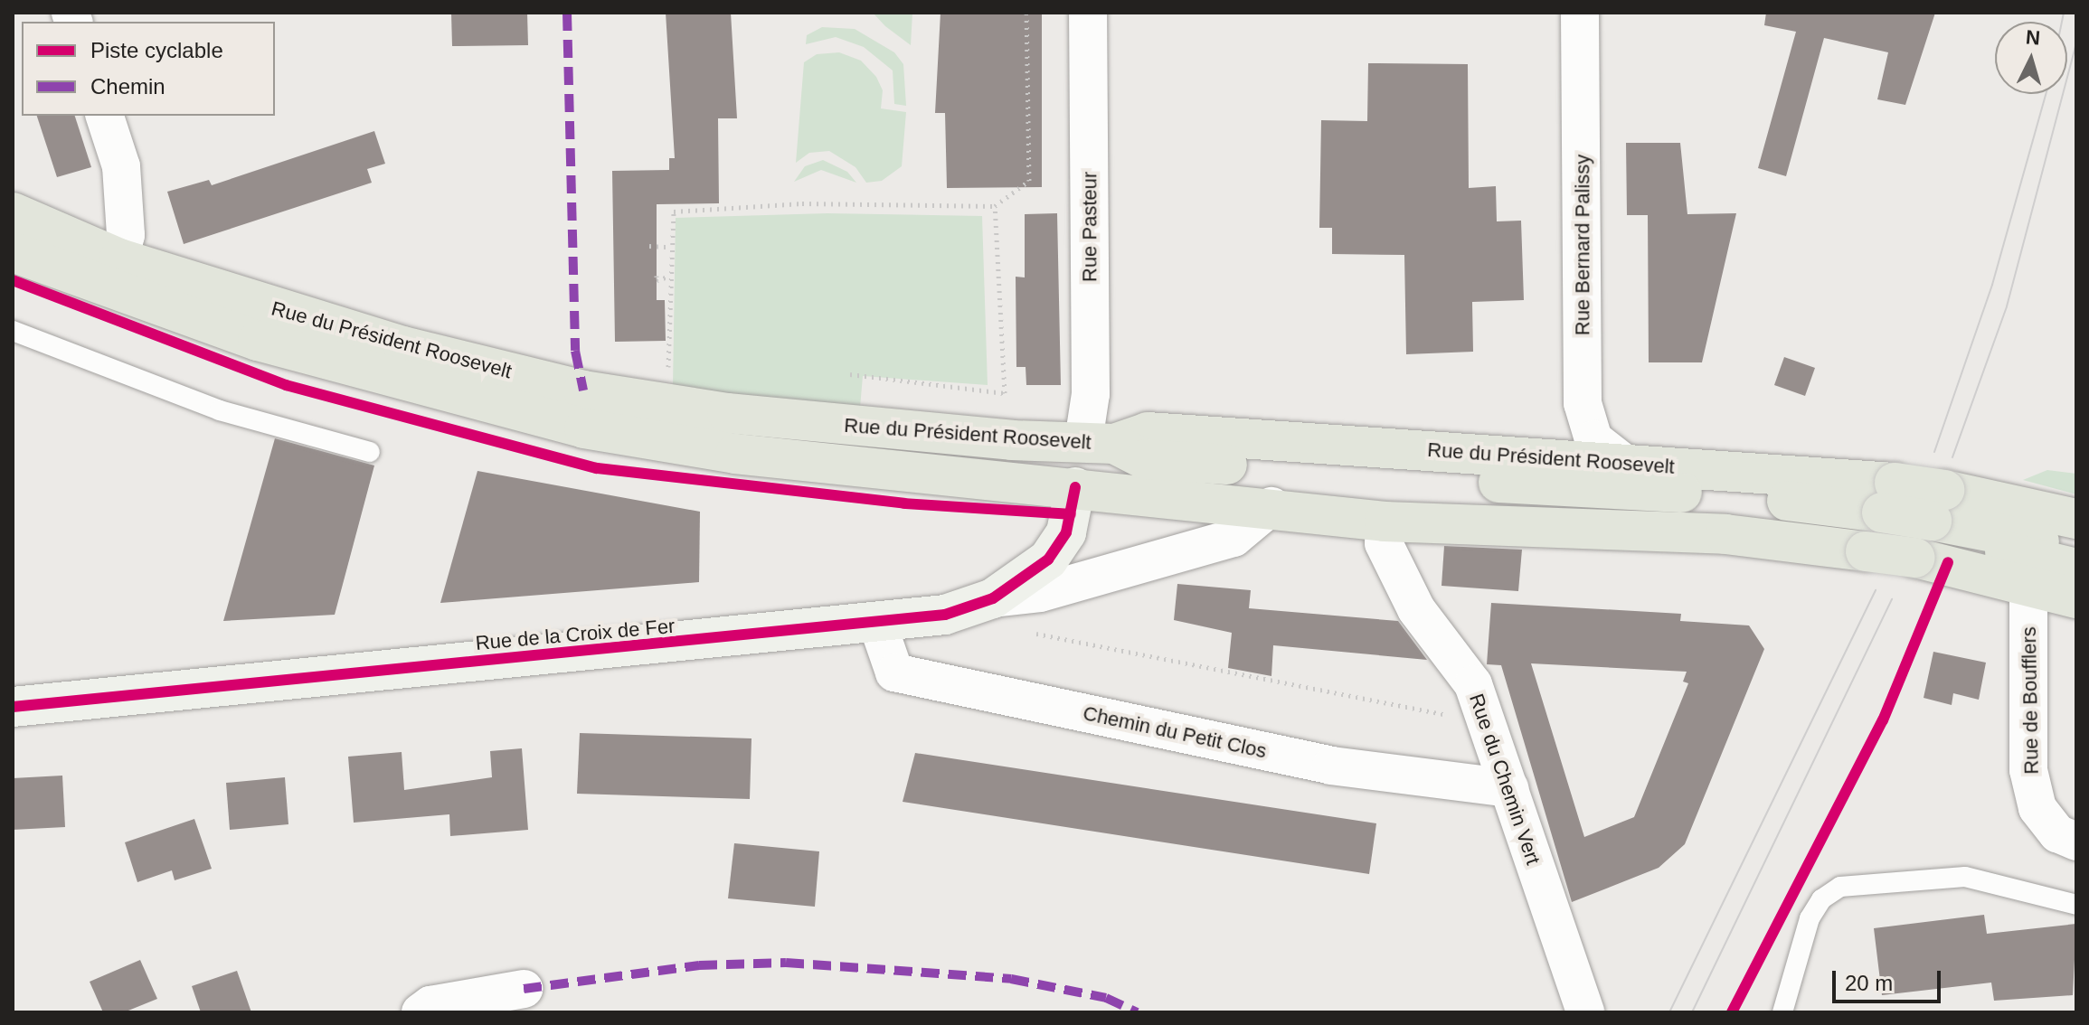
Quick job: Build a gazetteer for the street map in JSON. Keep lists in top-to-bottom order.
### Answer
{
  "streets": {
    "main road": ["Rue du Président Roosevelt"],
    "street": [
      "Rue Pasteur",
      "Rue Bernard Palissy",
      "Rue de la Croix de Fer",
      "Rue de Boufflers",
      "Chemin du Petit Clos",
      "Rue du Chemin Vert"
    ]
  },
  "crossings": [
    ["Rue Pasteur", "Rue du Président Roosevelt"],
    ["Rue Bernard Palissy", "Rue du Président Roosevelt"],
    ["Rue du Président Roosevelt", "Rue de la Croix de Fer"],
    ["Rue du Président Roosevelt", "Rue du Chemin Vert"],
    ["Rue de la Croix de Fer", "Chemin du Petit Clos"],
    ["Chemin du Petit Clos", "Rue du Chemin Vert"]
  ],
  "legend": ["Piste cyclable", "Chemin"],
  "scale_bar": "20 m",
  "north": "top"
}
